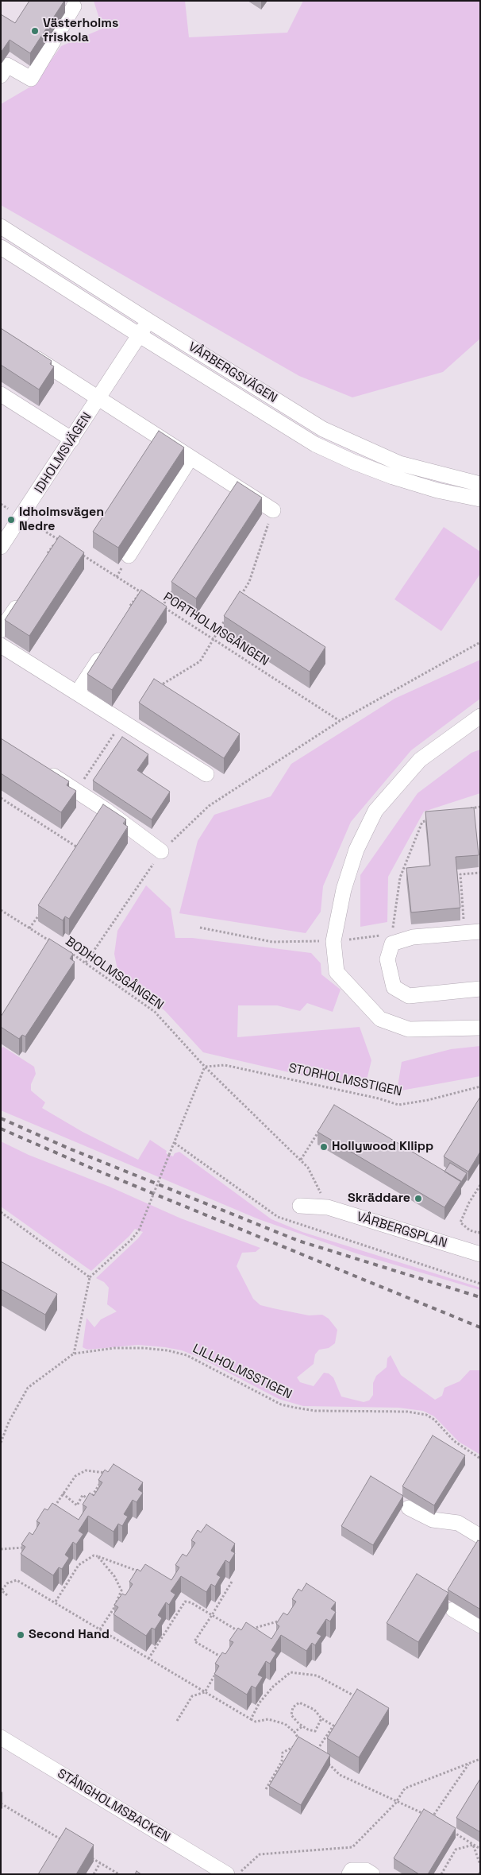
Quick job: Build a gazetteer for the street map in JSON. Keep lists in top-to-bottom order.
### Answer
{
  "streets": {
    "street": [
      "VÅRBERGSVÄGEN",
      "IDHOLMSVÄGEN",
      "VÅRBERGSPLAN",
      "STÅNGHOLMSBACKEN"
    ],
    "path": [
      "PORTHOLMSGÅNGEN",
      "BODHOLMSGÅNGEN",
      "STORHOLMSSTIGEN",
      "LILLHOLMSSTIGEN"
    ]
  },
  "crossings": [
    ["VÅRBERGSVÄGEN", "IDHOLMSVÄGEN"],
    ["BODHOLMSGÅNGEN", "STORHOLMSSTIGEN"],
    ["BODHOLMSGÅNGEN", "VÅRBERGSPLAN"]
  ],
  "places": [
    "Västerholms friskola",
    "Idholmsvägen Nedre",
    "Hollywood Kllipp",
    "Skräddare",
    "Second Hand"
  ]
}
